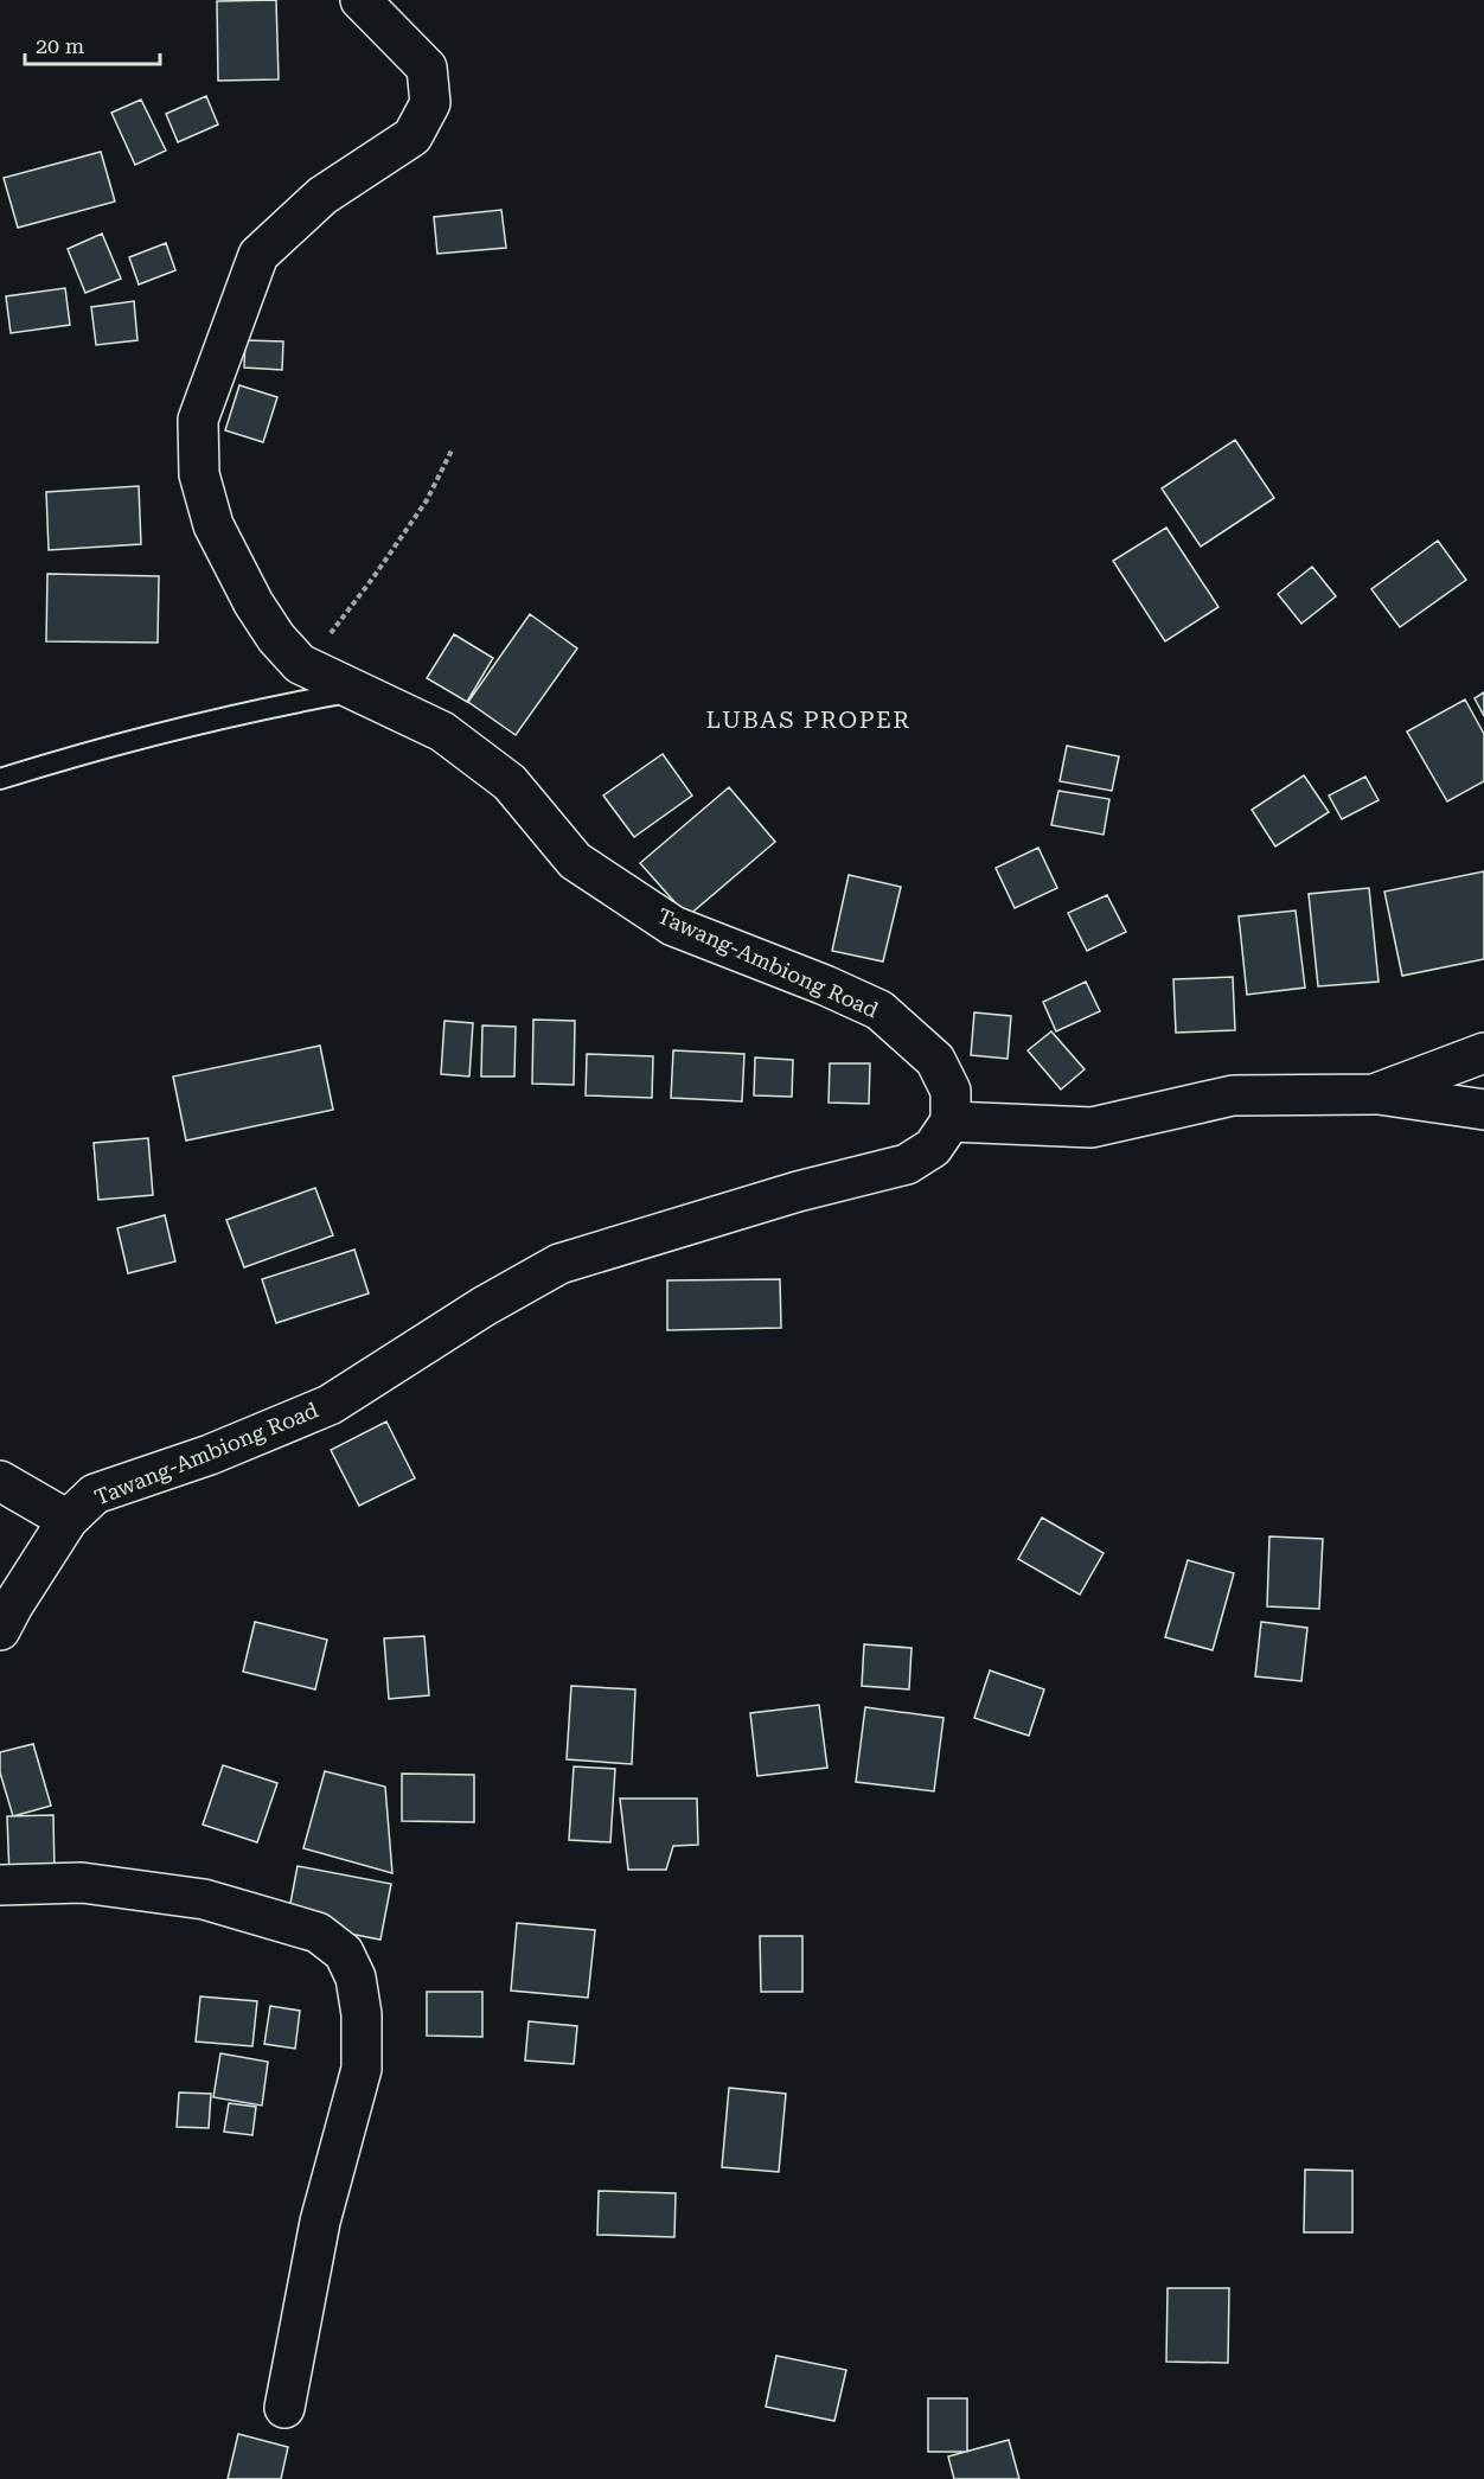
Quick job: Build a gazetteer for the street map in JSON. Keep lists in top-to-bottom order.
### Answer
{
  "streets": {
    "main road": ["Tawang-Ambiong Road"]
  },
  "districts": ["LUBAS PROPER"],
  "scale_bar": "20 m"
}
